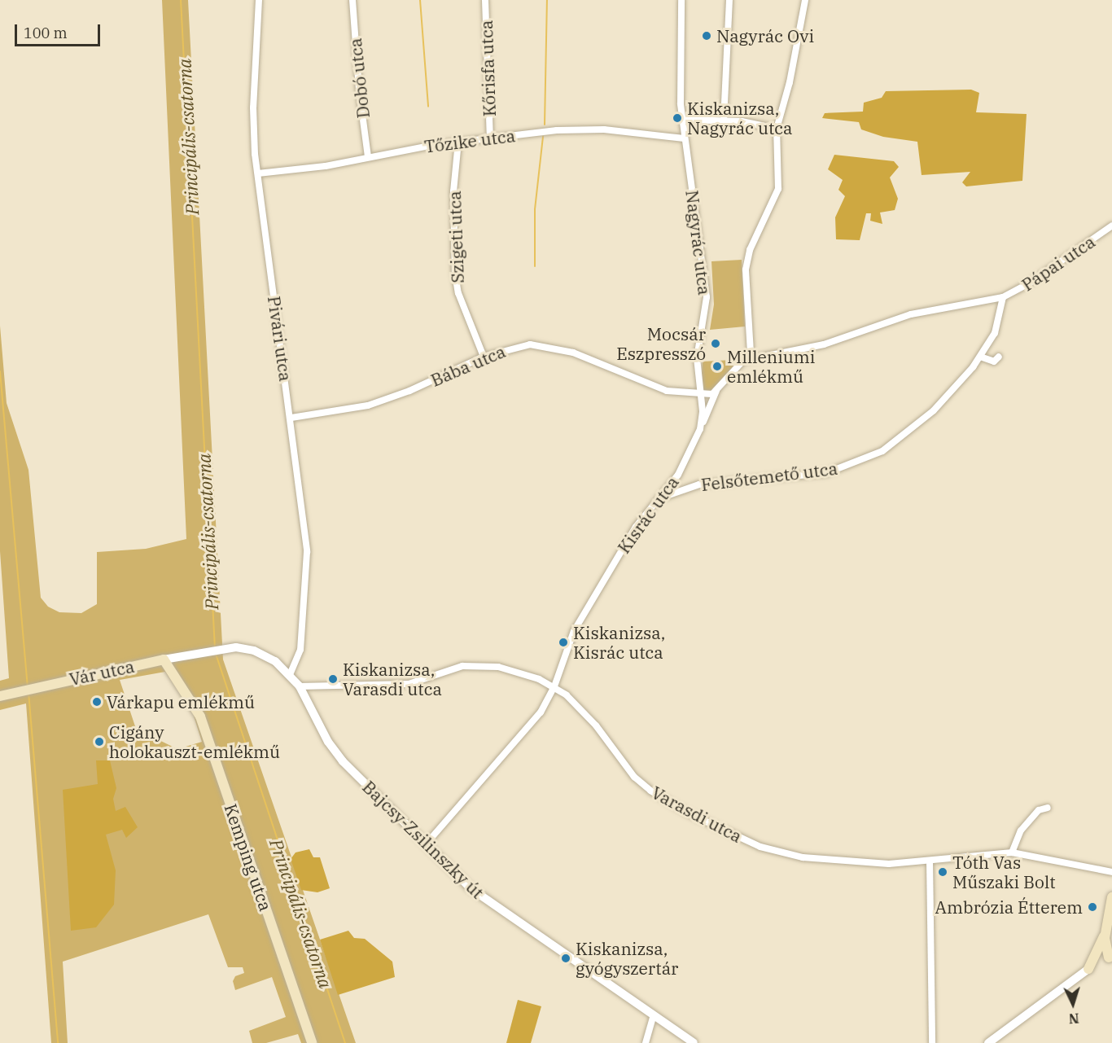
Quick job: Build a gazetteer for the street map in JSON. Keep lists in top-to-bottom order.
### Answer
{
  "streets": {
    "main road": ["Vár utca", "Kemping utca"],
    "street": [
      "Kőrisfa utca",
      "Dobó utca",
      "Tőzike utca",
      "Szigeti utca",
      "Nagyrác utca",
      "Pápai utca",
      "Pivári utca",
      "Bába utca",
      "Felsőtemető utca",
      "Kisrác utca",
      "Varasdi utca",
      "Bajcsy-Zsilinszky út"
    ]
  },
  "crossings": [
    ["Kőrisfa utca", "Tőzike utca"],
    ["Dobó utca", "Tőzike utca"],
    ["Tőzike utca", "Szigeti utca"],
    ["Tőzike utca", "Nagyrác utca"],
    ["Tőzike utca", "Pivári utca"],
    ["Szigeti utca", "Bába utca"],
    ["Nagyrác utca", "Bába utca"],
    ["Nagyrác utca", "Kisrác utca"],
    ["Pápai utca", "Felsőtemető utca"],
    ["Pivári utca", "Bába utca"],
    ["Pivári utca", "Bajcsy-Zsilinszky út"],
    ["Bába utca", "Kisrác utca"],
    ["Felsőtemető utca", "Kisrác utca"],
    ["Kisrác utca", "Varasdi utca"],
    ["Kisrác utca", "Bajcsy-Zsilinszky út"],
    ["Vár utca", "Bajcsy-Zsilinszky út"],
    ["Vár utca", "Kemping utca"],
    ["Varasdi utca", "Bajcsy-Zsilinszky út"]
  ],
  "water": ["Principális-csatorna"],
  "places": [
    "Nagyrác Ovi",
    "Kiskanizsa, Nagyrác utca",
    "Mocsár Eszpresszó",
    "Milleniumi emlékmű",
    "Kiskanizsa, Kisrác utca",
    "Kiskanizsa, Varasdi utca",
    "Várkapu emlékmű",
    "Cigány holokauszt-emlékmű",
    "Tóth Vas Műszaki Bolt",
    "Ambrózia Étterem",
    "Kiskanizsa, gyógyszertár"
  ],
  "scale_bar": "100 m",
  "north": "bottom"
}
